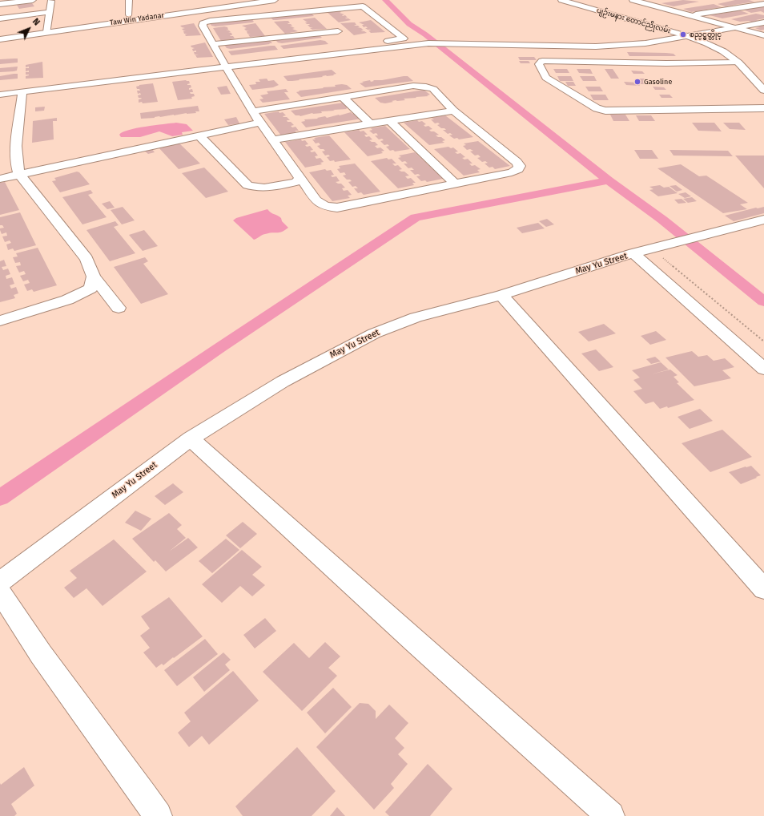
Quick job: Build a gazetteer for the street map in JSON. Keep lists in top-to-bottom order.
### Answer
{
  "streets": {
    "street": ["Taw Win Yadanar", "ပျဉ်းမနား တောင်ညိုလမ်း", "May Yu Street"]
  },
  "places": ["စည္ပင္မွတ္တိုင္", "Gasoline"],
  "north": "top right"
}
